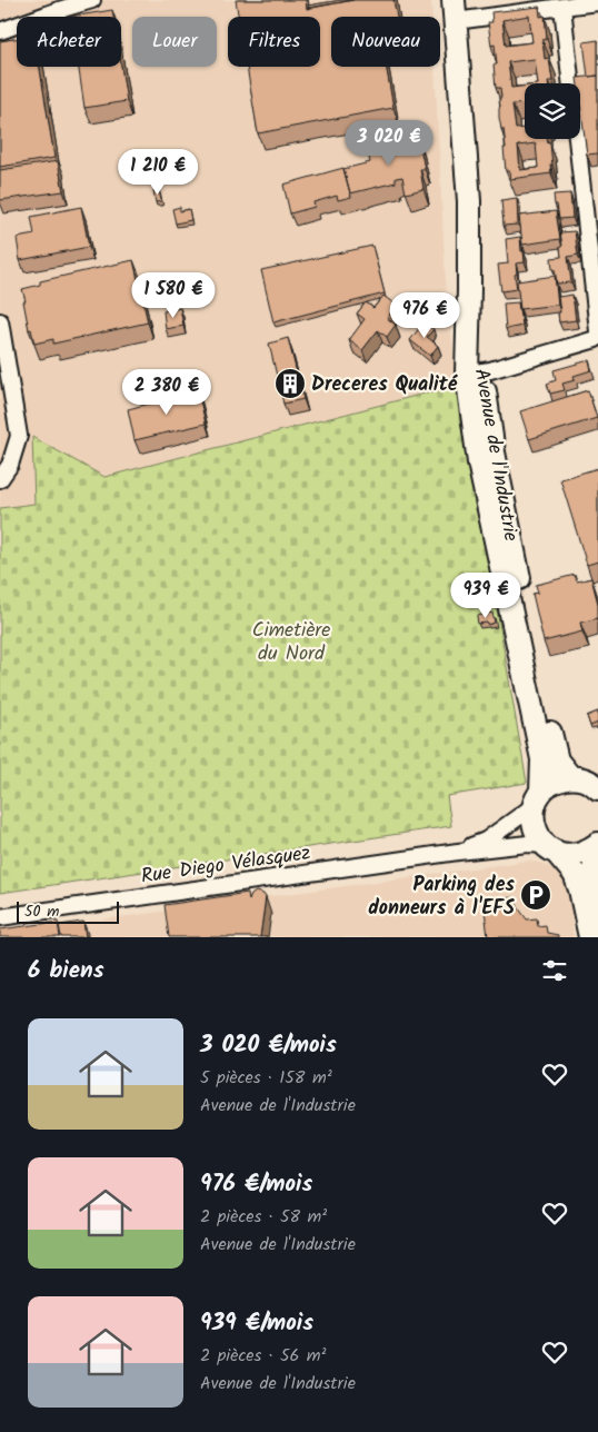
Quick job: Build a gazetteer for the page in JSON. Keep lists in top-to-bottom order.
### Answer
{
  "streets": {
    "street": ["Avenue de l'Industrie", "Rue Diego Vélasquez"]
  },
  "crossings": [
    ["Avenue de l'Industrie", "Rue Diego Vélasquez"]
  ],
  "parks": ["Cimetière du Nord"],
  "places": {
    "building": ["Dreceres Qualité"],
    "parking": ["Parking des donneurs à l'EFS"]
  },
  "scale_bar": "50 m",
  "page": {
    "chip": [
      "Acheter",
      "Louer",
      "Filtres",
      "Nouveau"
    ],
    "price": [
      "3 020 €",
      "1 210 €",
      "1 580 €",
      "976 €",
      "2 380 €",
      "939 €"
    ],
    "scale": "50 m",
    "heading": "6 biens",
    "list": [
      {
        "name": "3 020 €/mois",
        "note": "5 pièces · 158 m² · Avenue de l'Industrie"
      },
      {
        "name": "976 €/mois",
        "note": "2 pièces · 58 m² · Avenue de l'Industrie"
      },
      {
        "name": "939 €/mois",
        "note": "2 pièces · 56 m² · Avenue de l'Industrie"
      }
    ]
  }
}
